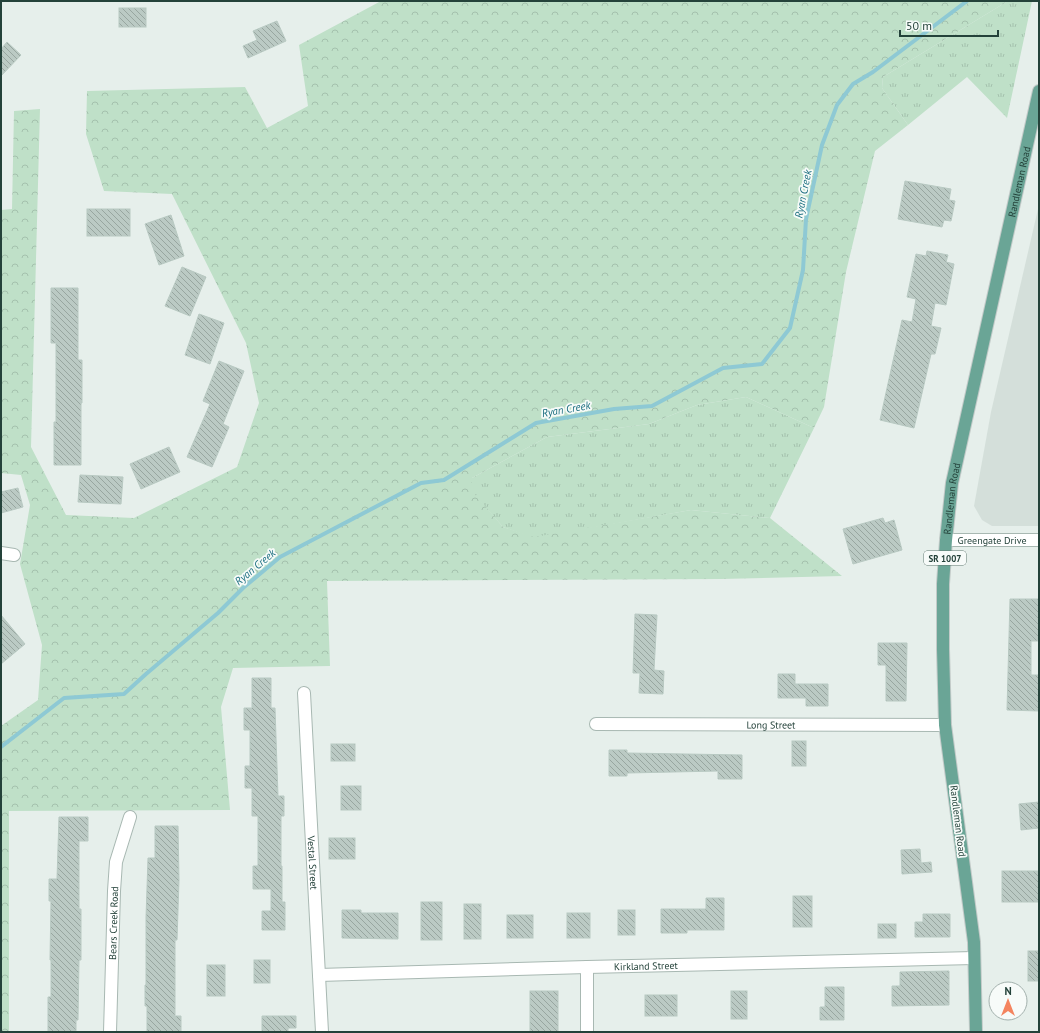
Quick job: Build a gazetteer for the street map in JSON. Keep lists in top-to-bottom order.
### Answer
{
  "streets": {
    "main road": ["Randleman Road", "SR 1007"],
    "street": [
      "Greengate Drive",
      "Long Street",
      "Vestal Street",
      "Bears Creek Road",
      "Kirkland Street"
    ]
  },
  "crossings": [
    ["Randleman Road", "Greengate Drive"],
    ["Randleman Road", "Long Street"],
    ["Randleman Road", "Kirkland Street"],
    ["Vestal Street", "Kirkland Street"]
  ],
  "water": ["Ryan Creek"],
  "scale_bar": "50 m",
  "north": "top"
}
